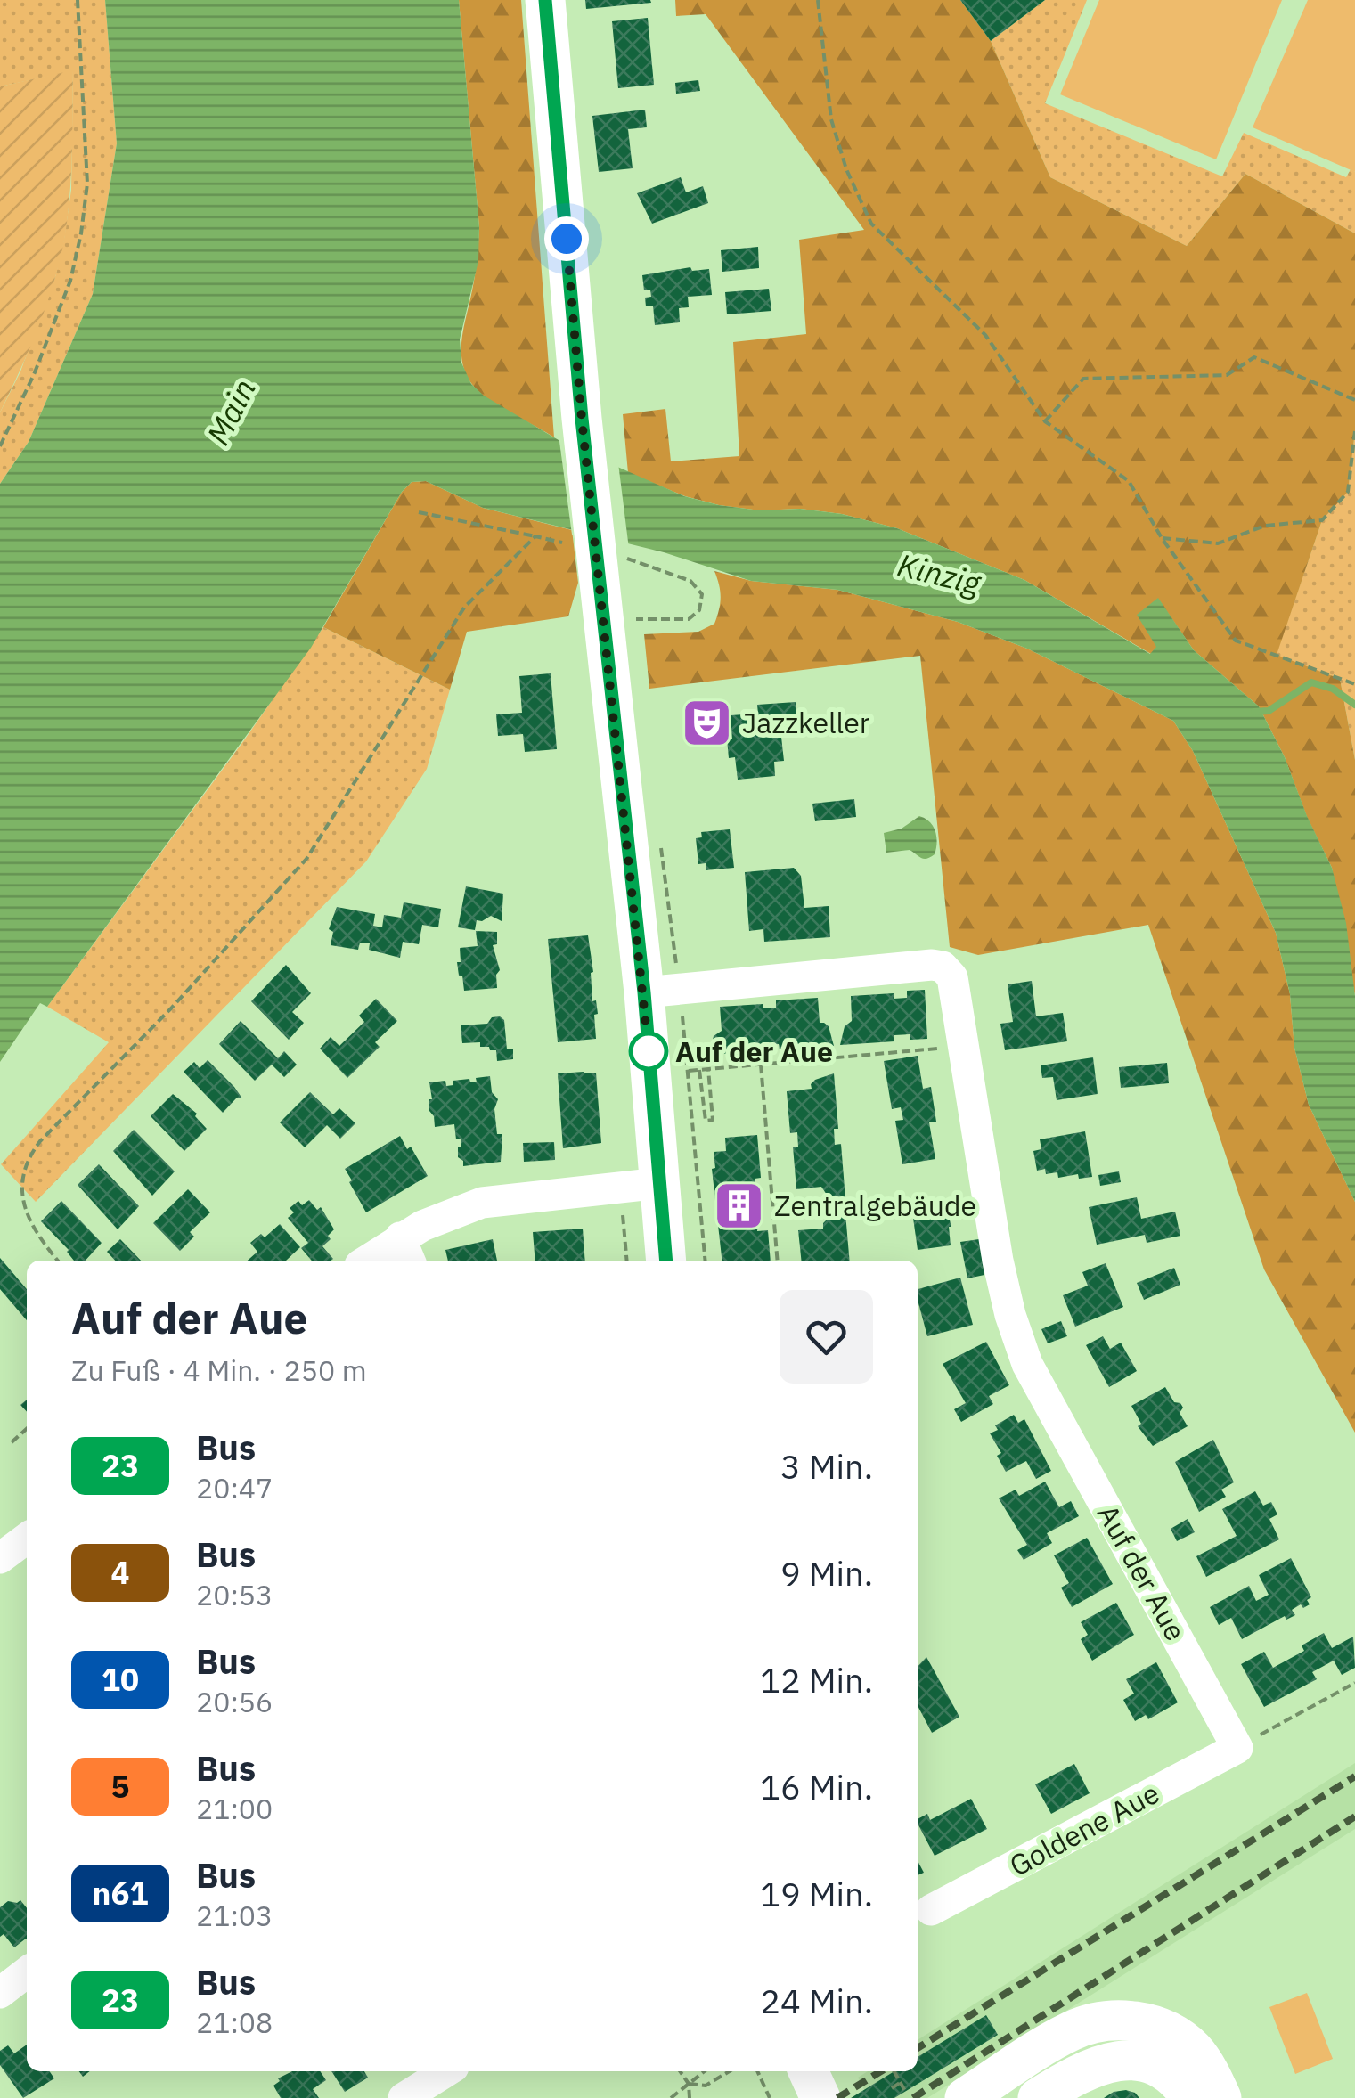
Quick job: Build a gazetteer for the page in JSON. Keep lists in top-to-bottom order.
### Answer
{
  "streets": {
    "street": ["Auf der Aue", "Goldene Aue"]
  },
  "crossings": [
    ["Auf der Aue", "Goldene Aue"]
  ],
  "water": ["Main", "Kinzig"],
  "places": {
    "theatre": ["Jazzkeller"],
    "other": ["Auf der Aue"],
    "building": ["Zentralgebäude"]
  },
  "lines": ["bus line 23"],
  "page": {
    "heading": ["Auf der Aue", "Zu Fuß · 4 Min. · 250 m"],
    "list": [
      {
        "mark": "23",
        "name": "Bus",
        "note": "20:47",
        "value": "3 Min."
      },
      {
        "mark": "4",
        "name": "Bus",
        "note": "20:53",
        "value": "9 Min."
      },
      {
        "mark": "10",
        "name": "Bus",
        "note": "20:56",
        "value": "12 Min."
      },
      {
        "mark": "5",
        "name": "Bus",
        "note": "21:00",
        "value": "16 Min."
      },
      {
        "mark": "n61",
        "name": "Bus",
        "note": "21:03",
        "value": "19 Min."
      },
      {
        "mark": "23",
        "name": "Bus",
        "note": "21:08",
        "value": "24 Min."
      }
    ]
  }
}
